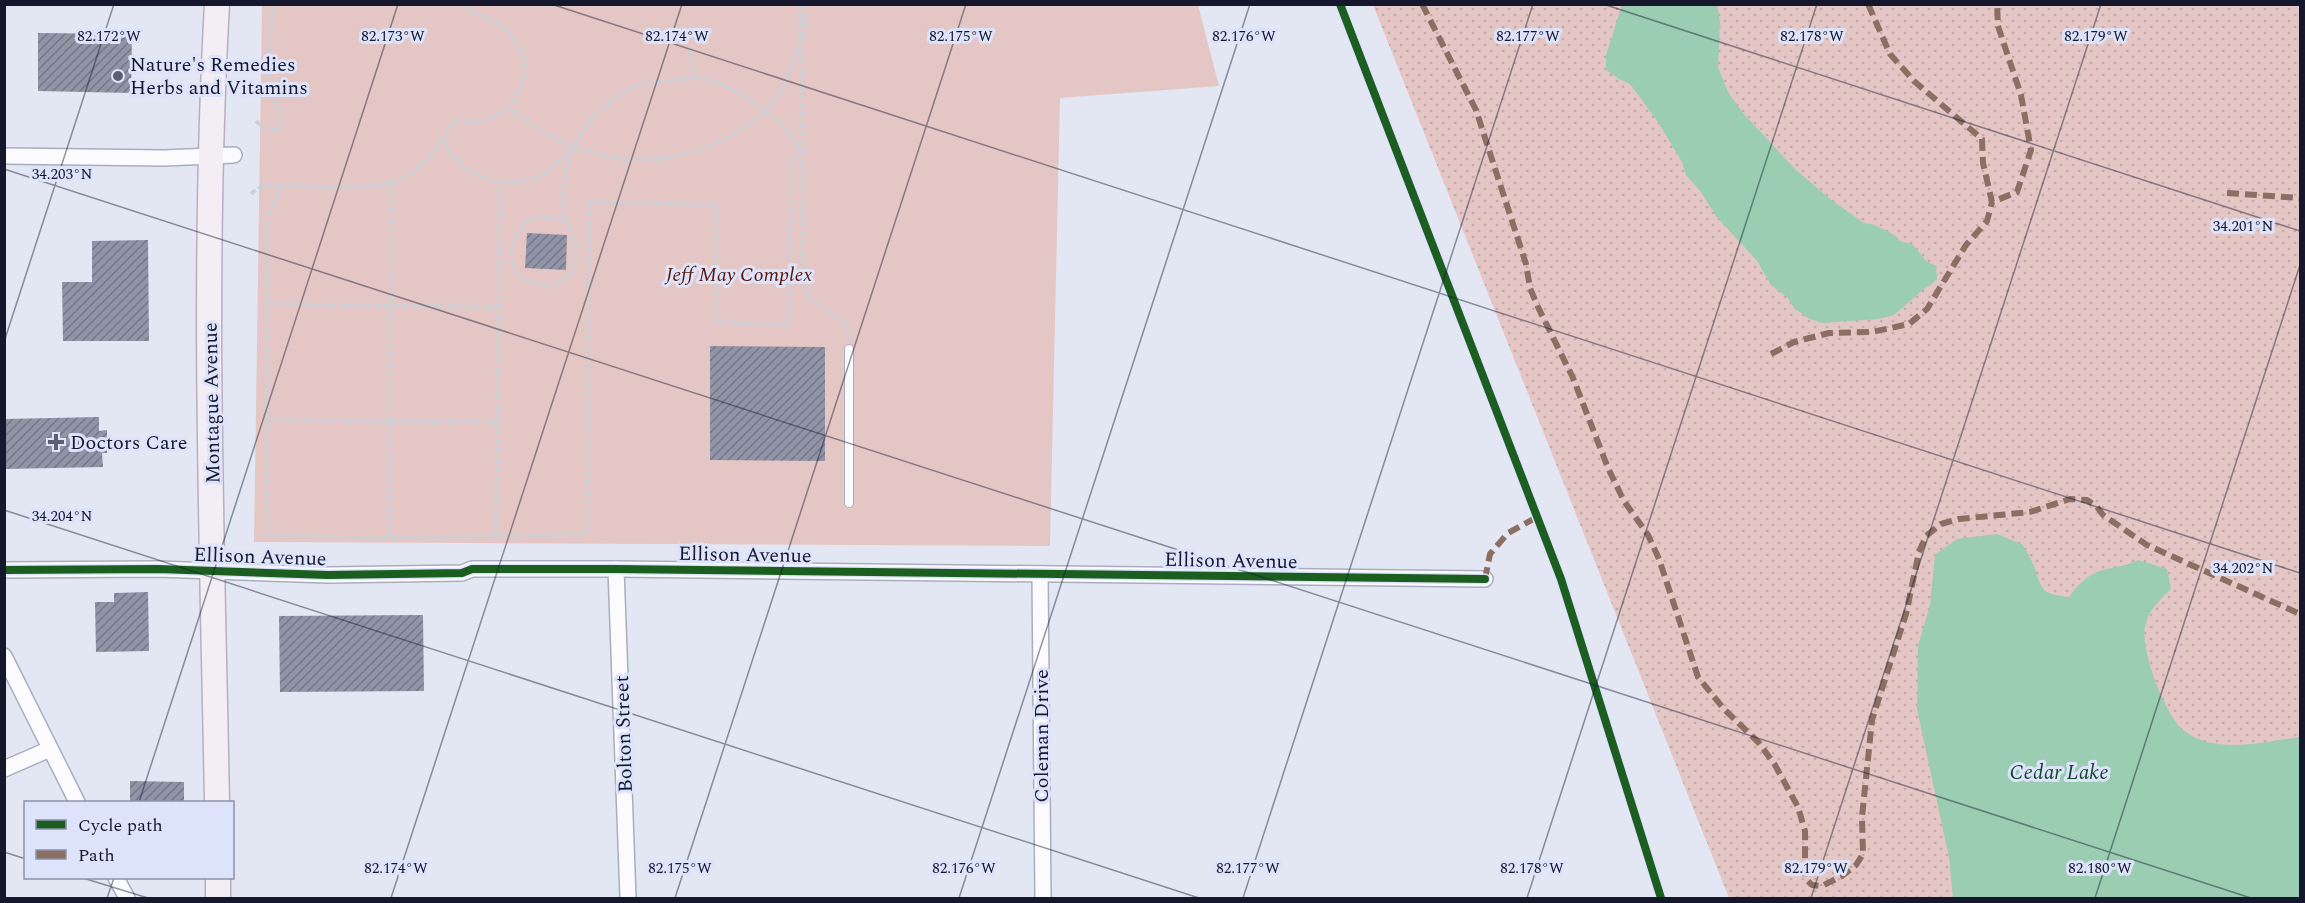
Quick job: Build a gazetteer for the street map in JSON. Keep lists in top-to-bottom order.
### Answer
{
  "streets": {
    "main road": ["Montague Avenue"],
    "street": ["Ellison Avenue", "Bolton Street", "Coleman Drive"]
  },
  "crossings": [
    ["Montague Avenue", "Ellison Avenue"],
    ["Ellison Avenue", "Bolton Street"],
    ["Ellison Avenue", "Coleman Drive"]
  ],
  "water": ["Cedar Lake"],
  "parks": ["Jeff May Complex"],
  "places": {
    "other": ["Nature's Remedies Herbs and Vitamins"],
    "health": ["Doctors Care"]
  },
  "legend": ["Cycle path", "Path"],
  "coordinates": [
    "82.172°W",
    "82.173°W",
    "82.174°W",
    "82.175°W",
    "82.176°W",
    "82.177°W",
    "82.178°W",
    "82.179°W",
    "34.203°N",
    "34.201°N",
    "34.204°N",
    "34.202°N",
    "82.180°W"
  ]
}
